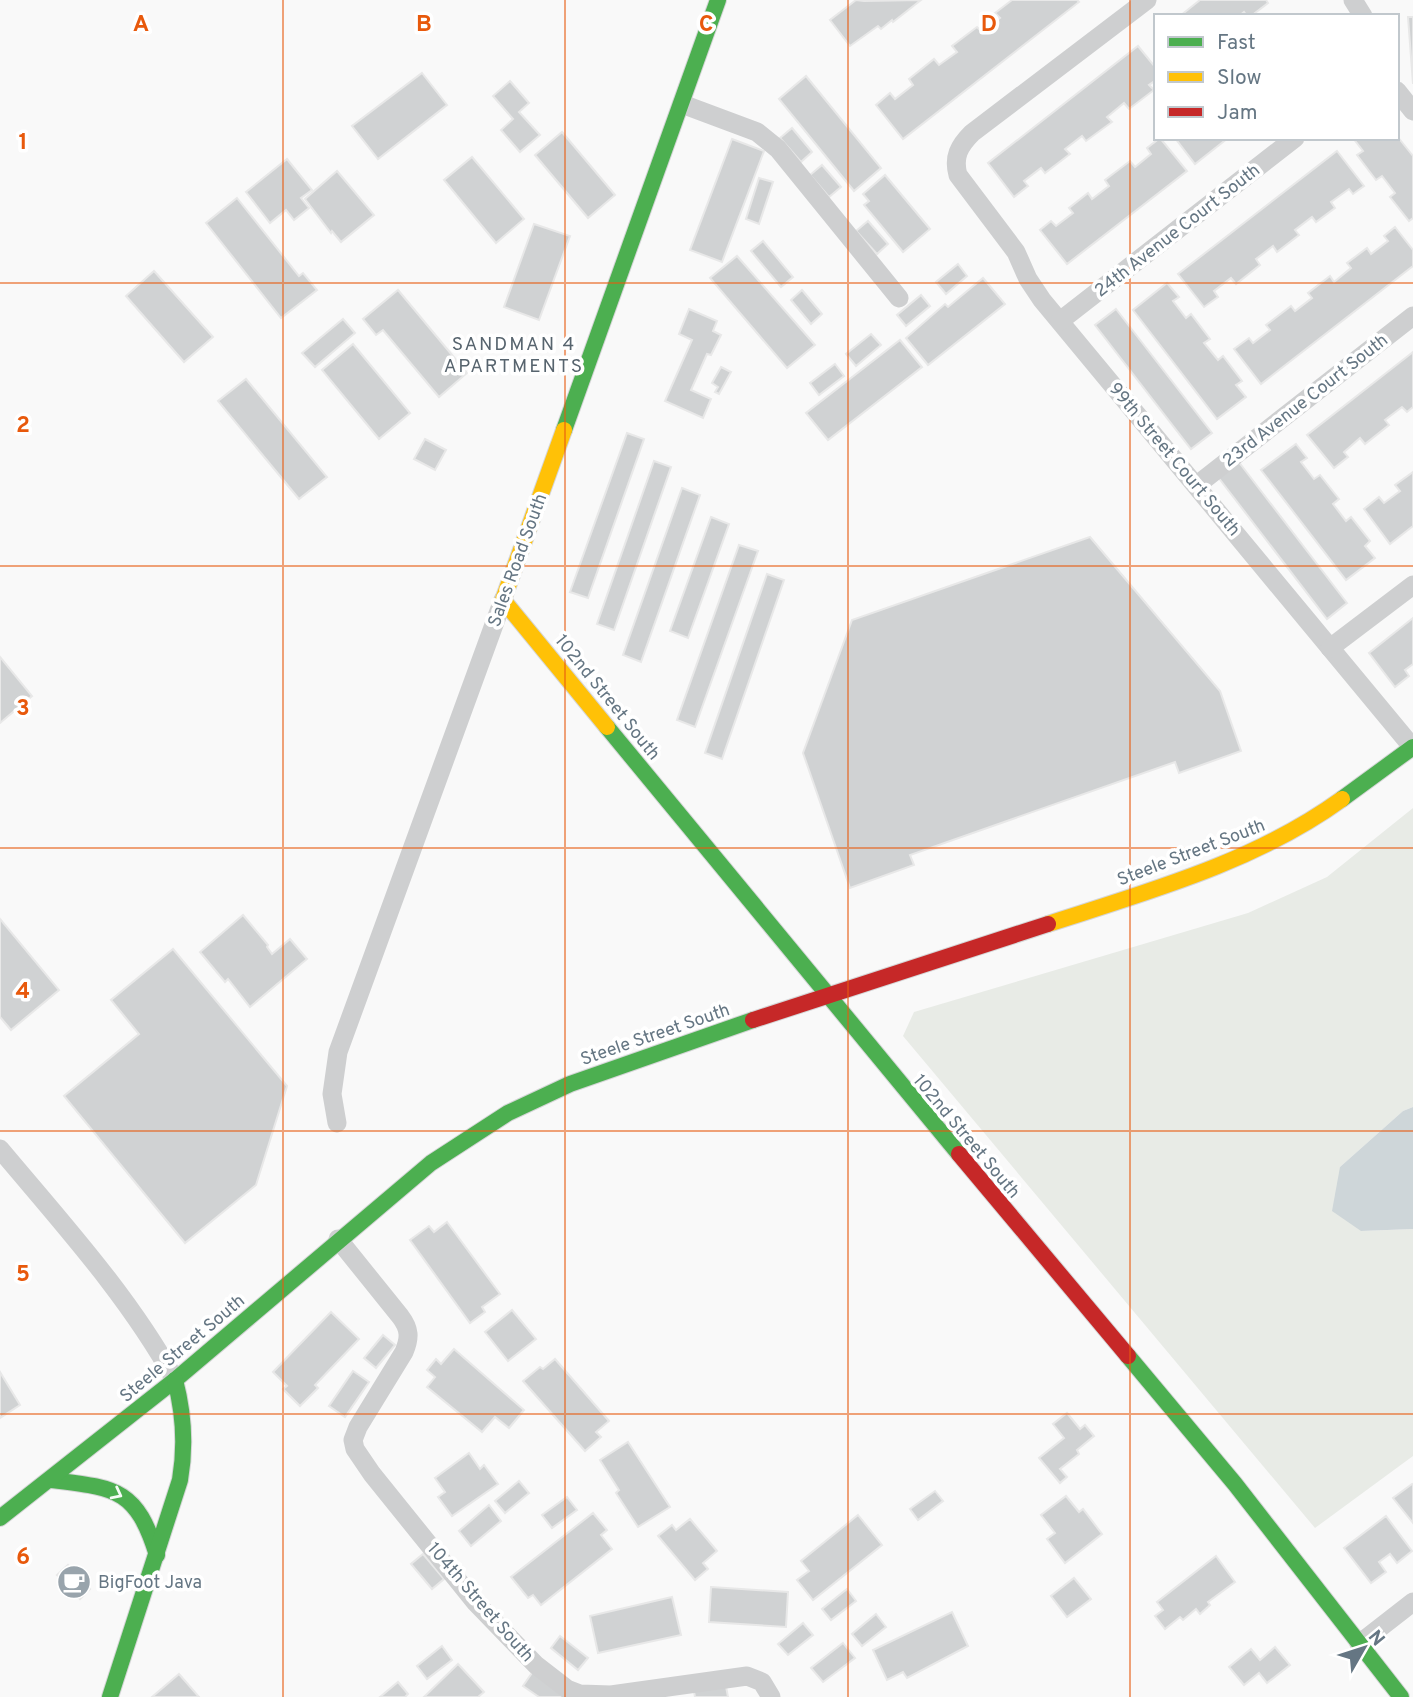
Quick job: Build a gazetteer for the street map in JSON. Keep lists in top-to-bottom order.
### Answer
{
  "streets": {
    "street": [
      "24th Avenue Court South",
      "23rd Avenue Court South",
      "99th Street Court South",
      "Sales Road South",
      "102nd Street South",
      "Steele Street South",
      "104th Street South"
    ]
  },
  "crossings": [
    ["24th Avenue Court South", "99th Street Court South"],
    ["23rd Avenue Court South", "99th Street Court South"],
    ["99th Street Court South", "Steele Street South"],
    ["Sales Road South", "102nd Street South"],
    ["102nd Street South", "Steele Street South"],
    ["Steele Street South", "104th Street South"]
  ],
  "districts": ["SANDMAN 4 APARTMENTS"],
  "places": {
    "cafe": ["BigFoot Java"]
  },
  "legend": ["Fast", "Slow", "Jam"],
  "north": "top right",
  "grid": {
    "columns": [
      "A",
      "B",
      "C",
      "D"
    ],
    "rows": [
      "1",
      "2",
      "3",
      "4",
      "5",
      "6"
    ]
  }
}
